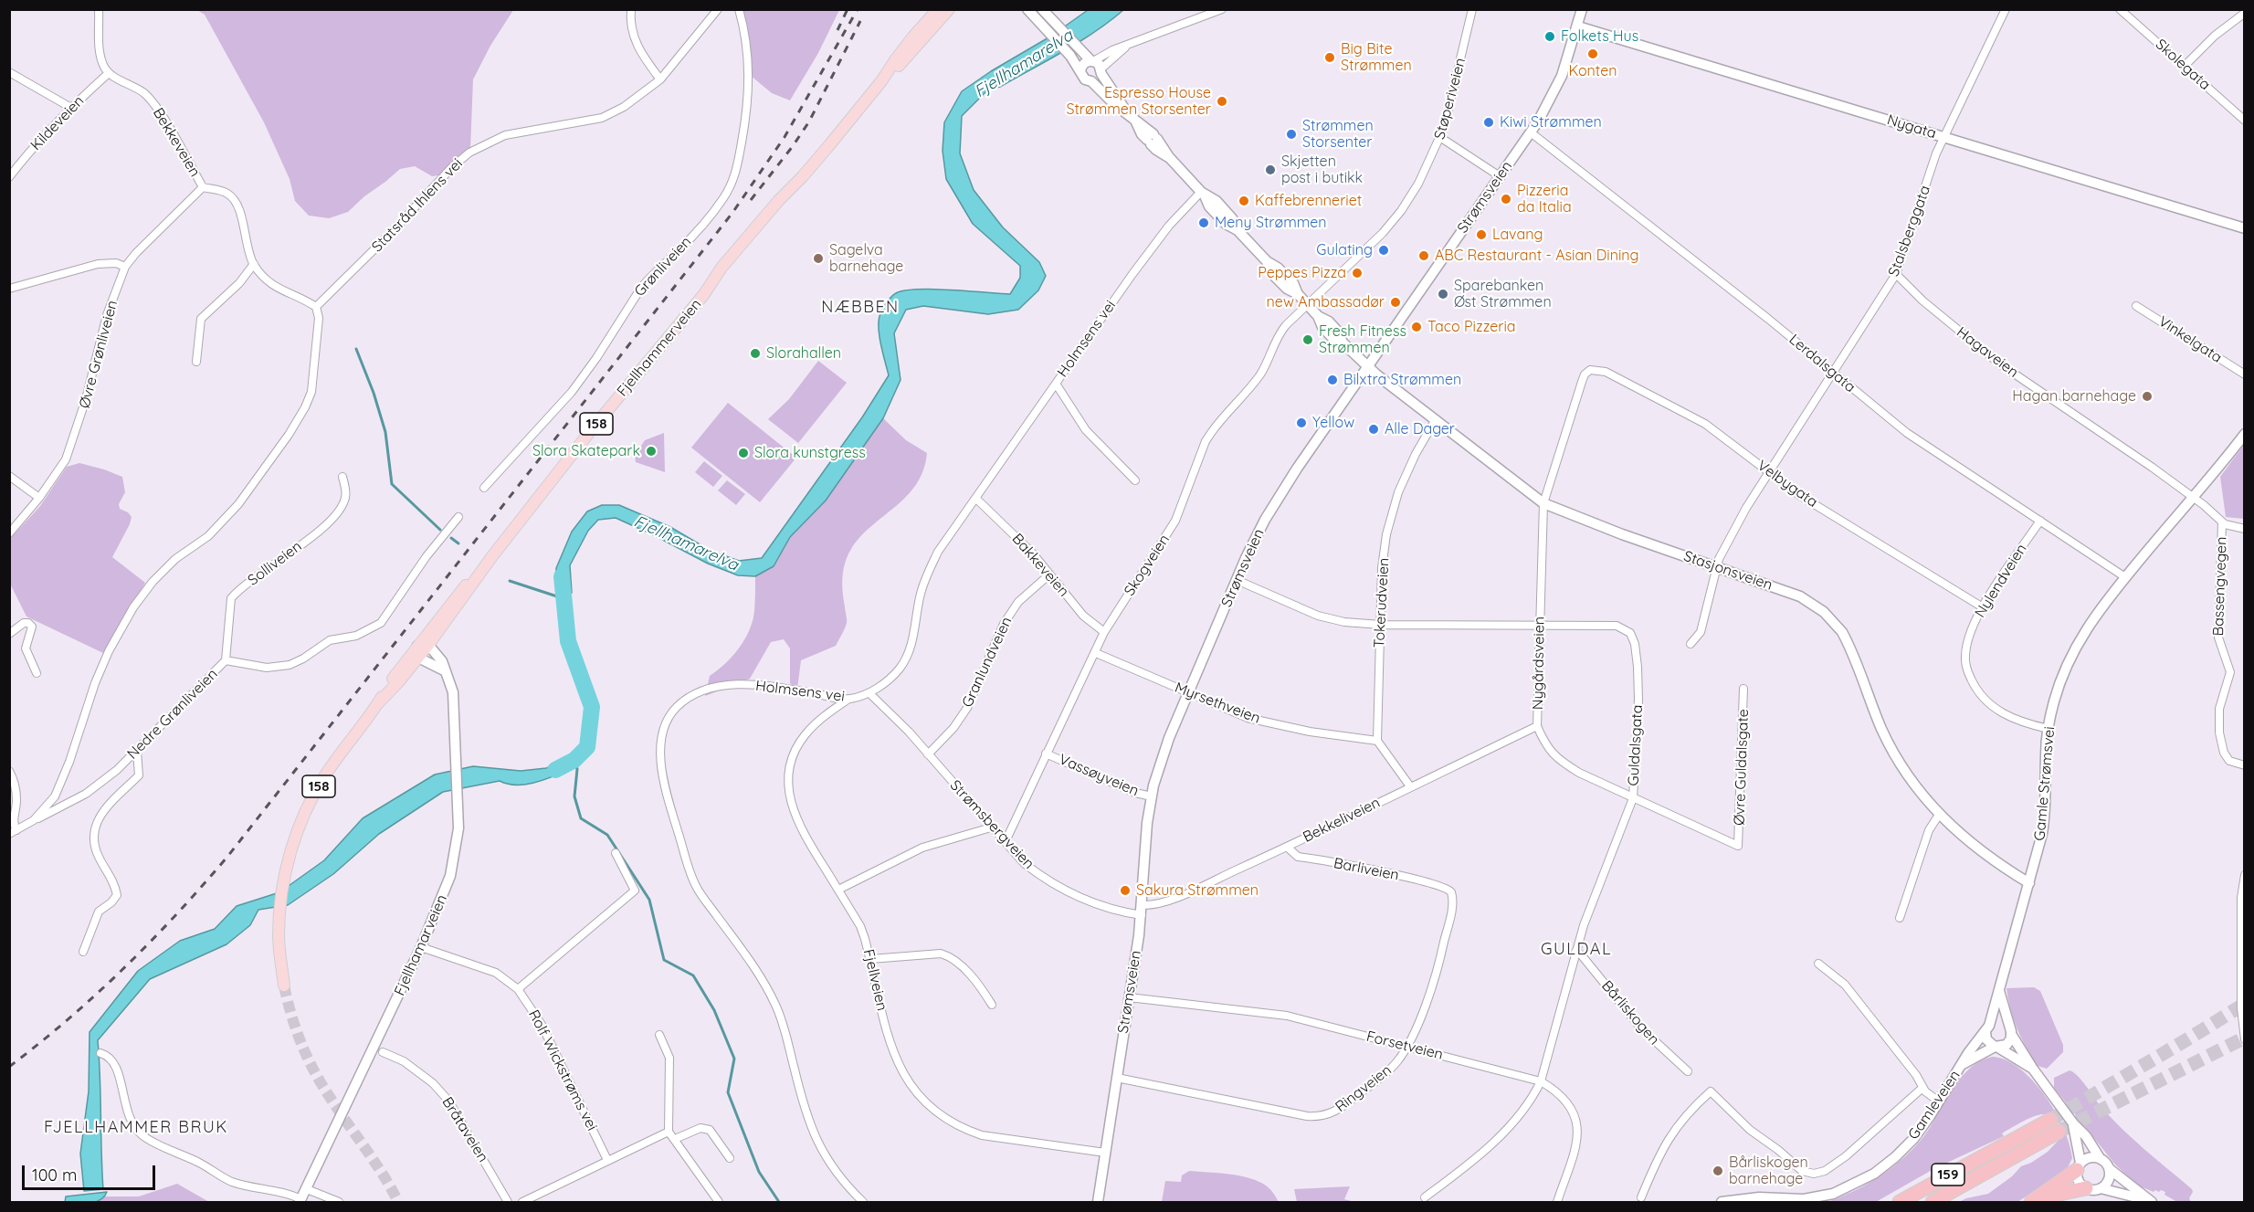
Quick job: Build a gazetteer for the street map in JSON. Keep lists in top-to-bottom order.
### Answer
{
  "streets": {
    "highway": ["159"],
    "main road": [
      "Nygata",
      "Strømsveien",
      "Fjellhammerveien",
      "158",
      "Stasjonsveien",
      "Gamle Strømsvei",
      "Fjellhamarveien",
      "Gamleveien"
    ],
    "street": [
      "Skolegata",
      "Støperiveien",
      "Kildeveien",
      "Bekkeveien",
      "Statsråd Ihlens vei",
      "Stalsberggata",
      "Grønliveien",
      "Holmsens vei",
      "Vinkelgata",
      "Hagaveien",
      "Øvre Grønliveien",
      "Lerdalsgata",
      "Velbygata",
      "Solliveien",
      "Bakkeveien",
      "Skogveien",
      "Nylendveien",
      "Bassengvegen",
      "Tokerudveien",
      "Granlundveien",
      "Nygårdsveien",
      "Myrsethveien",
      "Nedre Grønliveien",
      "Guldalsgata",
      "Øvre Guldalsgate",
      "Vassøyveien",
      "Bekkeliveien",
      "Strømsbergveien",
      "Barliveien",
      "Fjellveien",
      "Bårliskogen",
      "Forsetveien",
      "Rolf Wickstrøms vei",
      "Ringveien",
      "Bråtaveien"
    ]
  },
  "crossings": [
    ["Støperiveien", "Skogveien"],
    ["Støperiveien", "Stasjonsveien"],
    ["Kildeveien", "Bekkeveien"],
    ["Nygata", "Strømsveien"],
    ["Nygata", "Stalsberggata"],
    ["Bekkeveien", "Statsråd Ihlens vei"],
    ["Bekkeveien", "Øvre Grønliveien"],
    ["Strømsveien", "Lerdalsgata"],
    ["Strømsveien", "Stasjonsveien"],
    ["Strømsveien", "Myrsethveien"],
    ["Strømsveien", "Guldalsgata"],
    ["Strømsveien", "Vassøyveien"],
    ["Strømsveien", "Bekkeliveien"],
    ["Strømsveien", "Strømsbergveien"],
    ["Strømsveien", "Fjellveien"],
    ["Strømsveien", "Forsetveien"],
    ["Strømsveien", "Ringveien"],
    ["Stalsberggata", "Hagaveien"],
    ["Stalsberggata", "Lerdalsgata"],
    ["Stalsberggata", "Velbygata"],
    ["Stalsberggata", "Stasjonsveien"],
    ["Holmsens vei", "Bakkeveien"],
    ["Holmsens vei", "Stasjonsveien"],
    ["Holmsens vei", "Strømsbergveien"],
    ["Holmsens vei", "Fjellveien"],
    ["Fjellhammerveien", "158"],
    ["Fjellhammerveien", "Fjellhamarveien"],
    ["Hagaveien", "Bassengvegen"],
    ["Hagaveien", "Gamle Strømsvei"],
    ["Lerdalsgata", "Nylendveien"],
    ["Lerdalsgata", "Gamle Strømsvei"],
    ["158", "Fjellhamarveien"],
    ["Velbygata", "Nylendveien"],
    ["Velbygata", "Nygårdsveien"],
    ["Solliveien", "Nedre Grønliveien"],
    ["Bakkeveien", "Skogveien"],
    ["Bakkeveien", "Granlundveien"],
    ["Skogveien", "Stasjonsveien"],
    ["Skogveien", "Myrsethveien"],
    ["Skogveien", "Vassøyveien"],
    ["Skogveien", "Strømsbergveien"],
    ["Stasjonsveien", "Tokerudveien"],
    ["Stasjonsveien", "Nygårdsveien"],
    ["Stasjonsveien", "Gamle Strømsvei"],
    ["Nylendveien", "Gamle Strømsvei"],
    ["Tokerudveien", "Myrsethveien"],
    ["Tokerudveien", "Guldalsgata"],
    ["Granlundveien", "Strømsbergveien"],
    ["Nygårdsveien", "Guldalsgata"],
    ["Nygårdsveien", "Øvre Guldalsgate"],
    ["Nygårdsveien", "Bekkeliveien"],
    ["Guldalsgata", "Bårliskogen"],
    ["Guldalsgata", "Forsetveien"],
    ["Gamle Strømsvei", "Gamleveien"],
    ["Bekkeliveien", "Strømsbergveien"],
    ["Bekkeliveien", "Barliveien"],
    ["Barliveien", "Ringveien"],
    ["Fjellhamarveien", "Rolf Wickstrøms vei"],
    ["Forsetveien", "Ringveien"]
  ],
  "districts": ["NÆBBEN", "GULDAL", "FJELLHAMMER BRUK"],
  "water": ["Fjellhamarelva"],
  "places": [
    "Folkets Hus",
    "Konten",
    "Big Bite Strømmen",
    "Espresso House Strømmen Storsenter",
    "Kiwi Strømmen",
    "Strømmen Storsenter",
    "Skjetten post i butikk",
    "Pizzeria da Italia",
    "Kaffebrenneriet",
    "Meny Strømmen",
    "Lavang",
    "Gulating",
    "ABC Restaurant - Asian Dining",
    "Sagelva barnehage",
    "Peppes Pizza",
    "Sparebanken Øst Strømmen",
    "new Ambassadør",
    "Taco Pizzeria",
    "Fresh Fitness Strømmen",
    "Slorahallen",
    "Bilxtra Strømmen",
    "Hagan barnehage",
    "Yellow",
    "Alle Dager",
    "Slora Skatepark",
    "Slora kunstgress",
    "Sakura Strømmen",
    "Bårliskogen barnehage"
  ],
  "scale_bar": "100 m"
}
